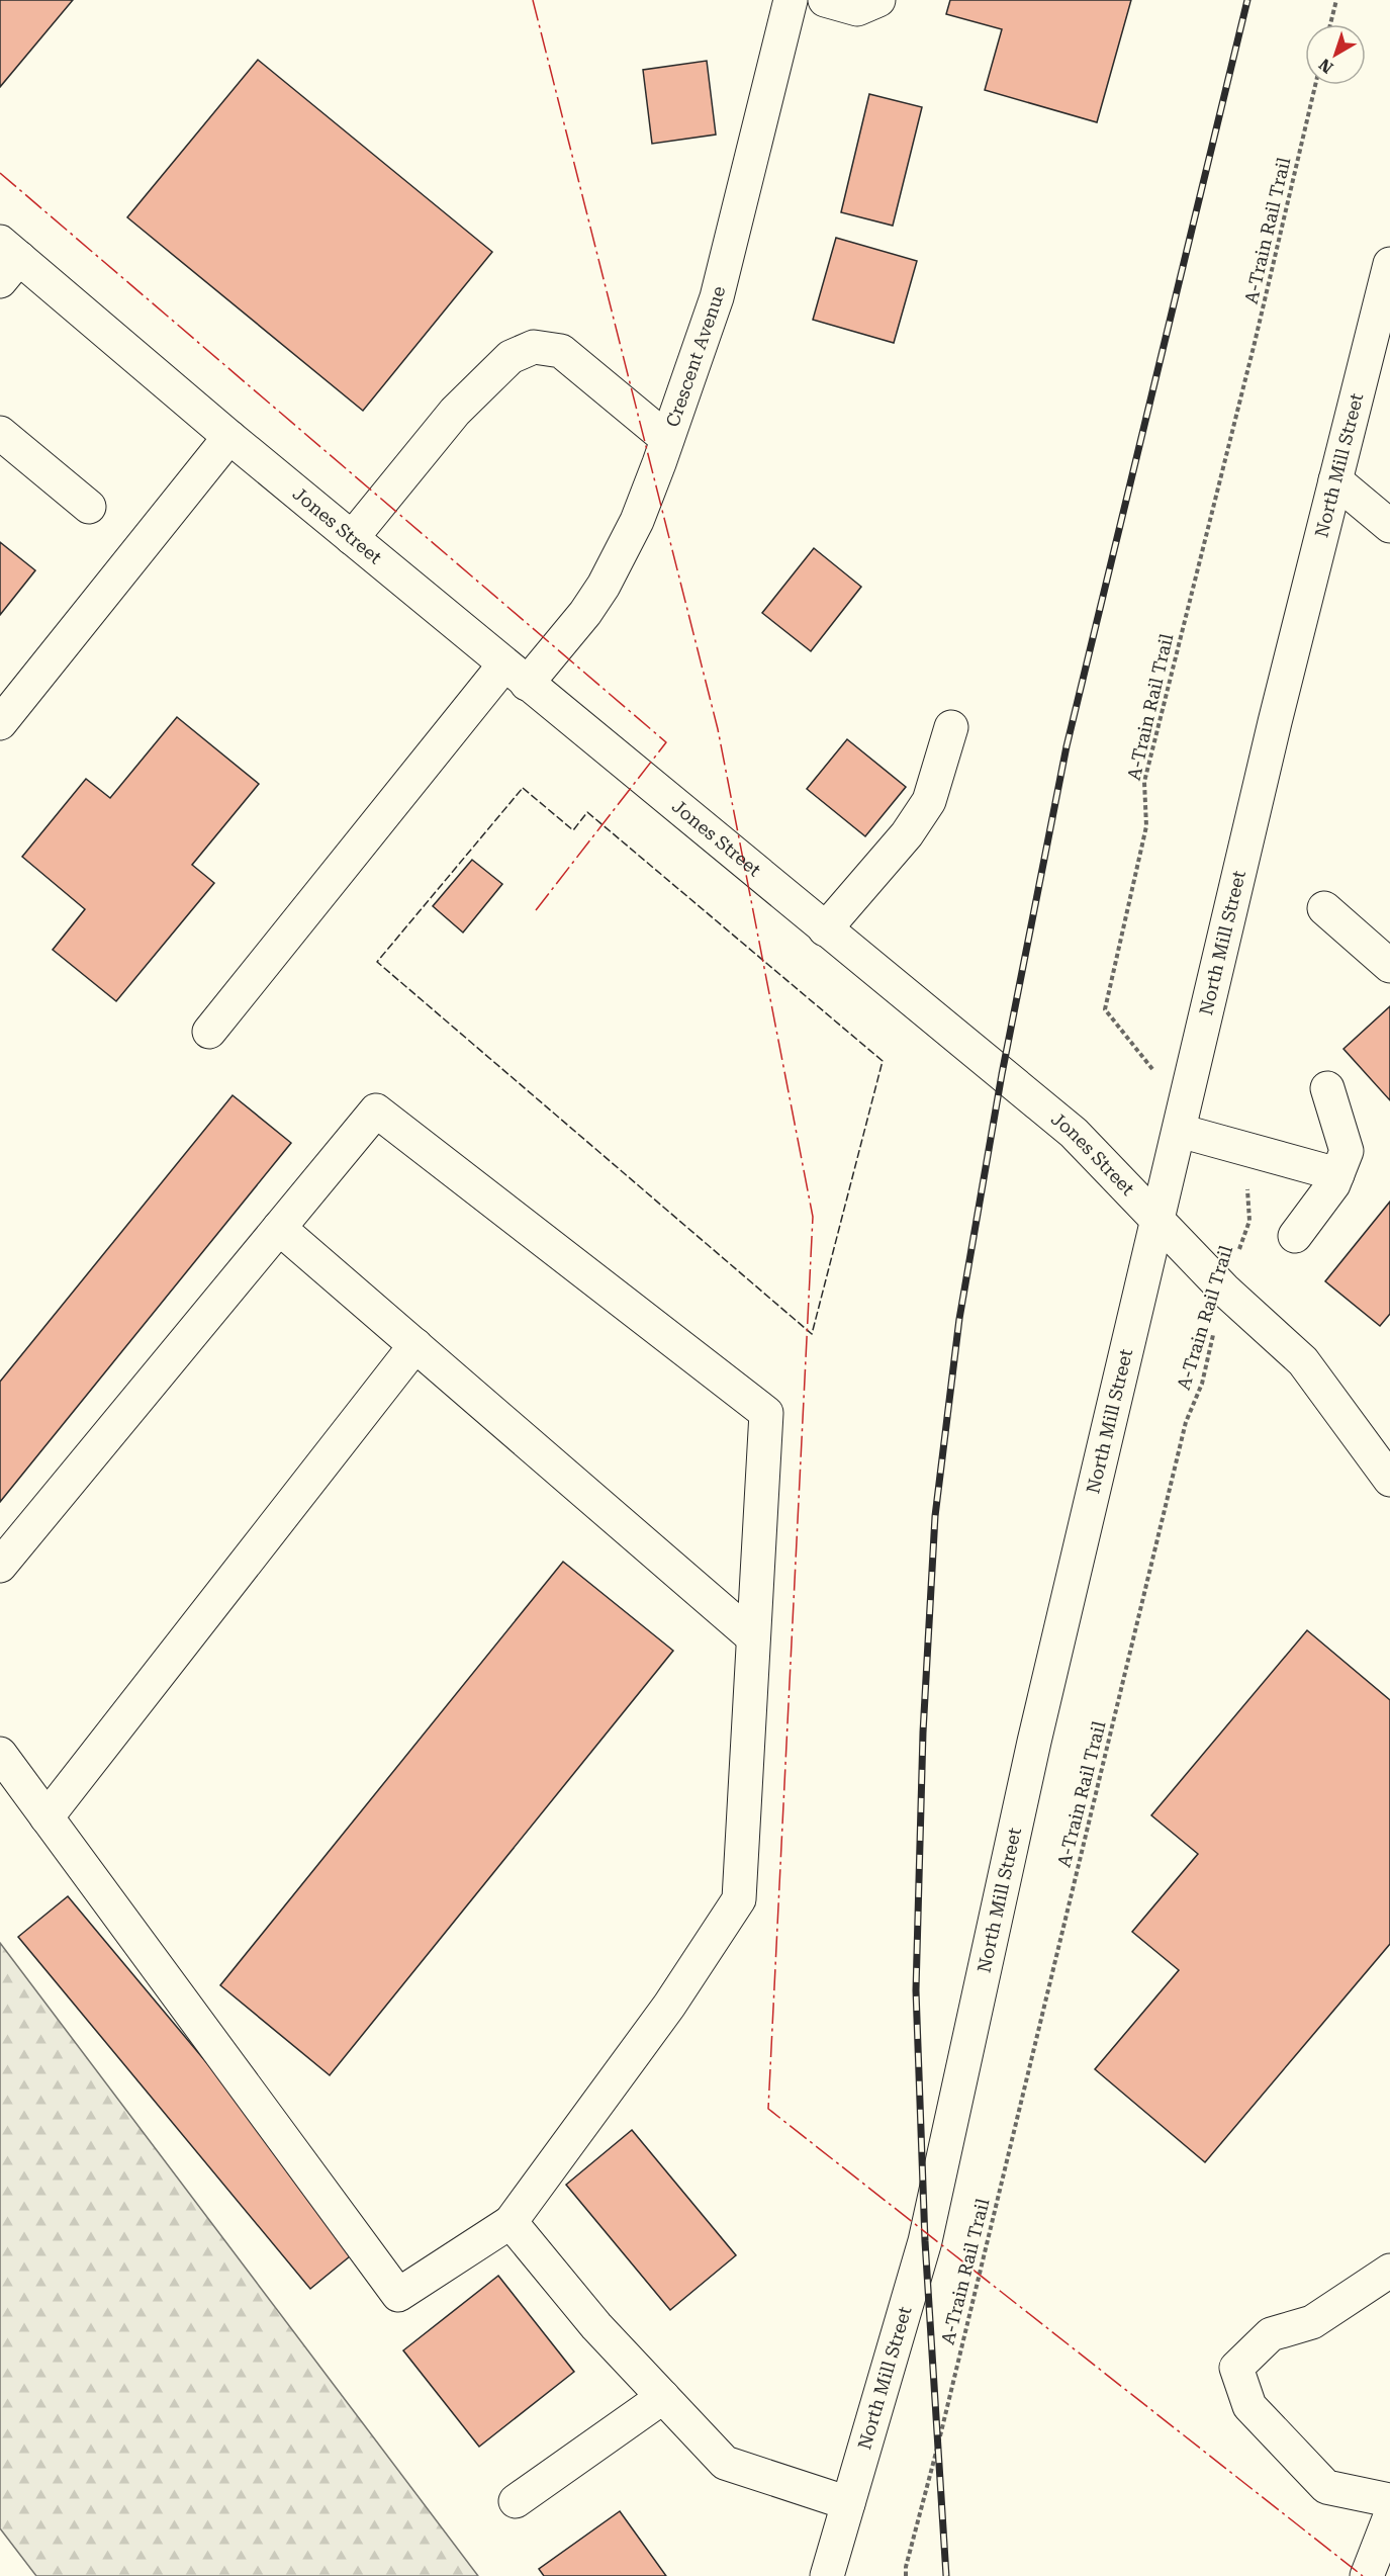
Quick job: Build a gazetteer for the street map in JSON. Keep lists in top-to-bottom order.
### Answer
{
  "streets": {
    "street": ["Crescent Avenue", "North Mill Street", "Jones Street"],
    "path": ["A-Train Rail Trail"]
  },
  "crossings": [
    ["A-Train Rail Trail", "North Mill Street"],
    ["A-Train Rail Trail", "Jones Street"],
    ["Crescent Avenue", "Jones Street"],
    ["North Mill Street", "Jones Street"]
  ],
  "north": "bottom left"
}
